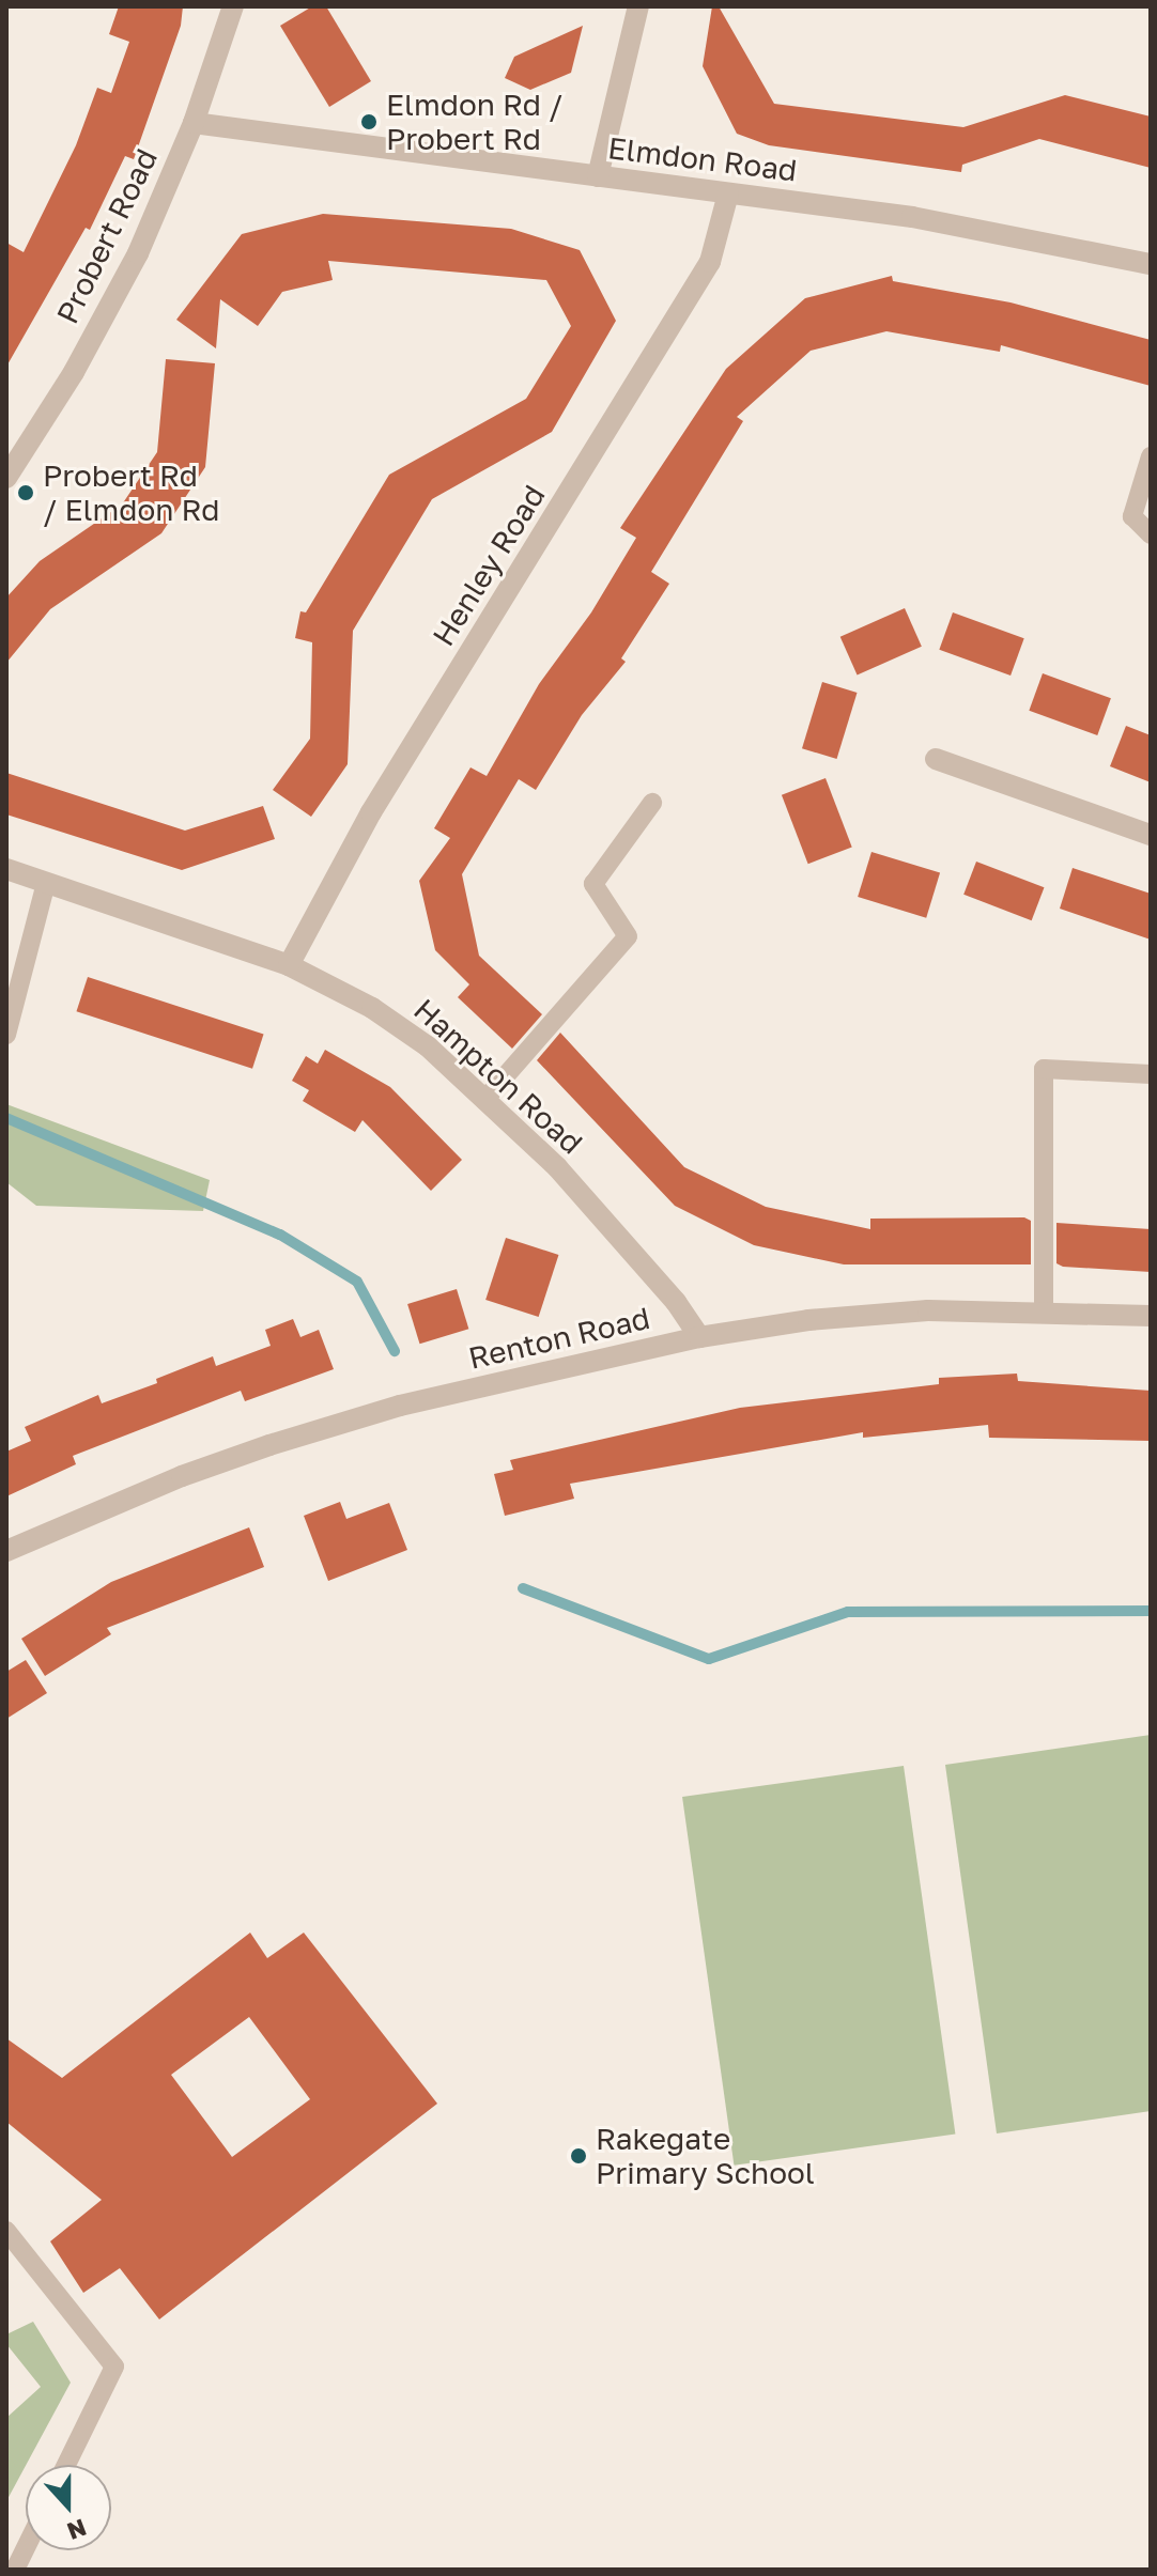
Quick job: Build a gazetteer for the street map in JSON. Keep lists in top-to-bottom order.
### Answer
{
  "streets": {
    "street": [
      "Elmdon Road",
      "Probert Road",
      "Henley Road",
      "Hampton Road",
      "Renton Road"
    ]
  },
  "crossings": [
    ["Elmdon Road", "Probert Road"],
    ["Elmdon Road", "Henley Road"],
    ["Henley Road", "Hampton Road"],
    ["Hampton Road", "Renton Road"]
  ],
  "places": ["Elmdon Rd / Probert Rd", "Probert Rd / Elmdon Rd", "Rakegate Primary School"],
  "north": "bottom"
}
